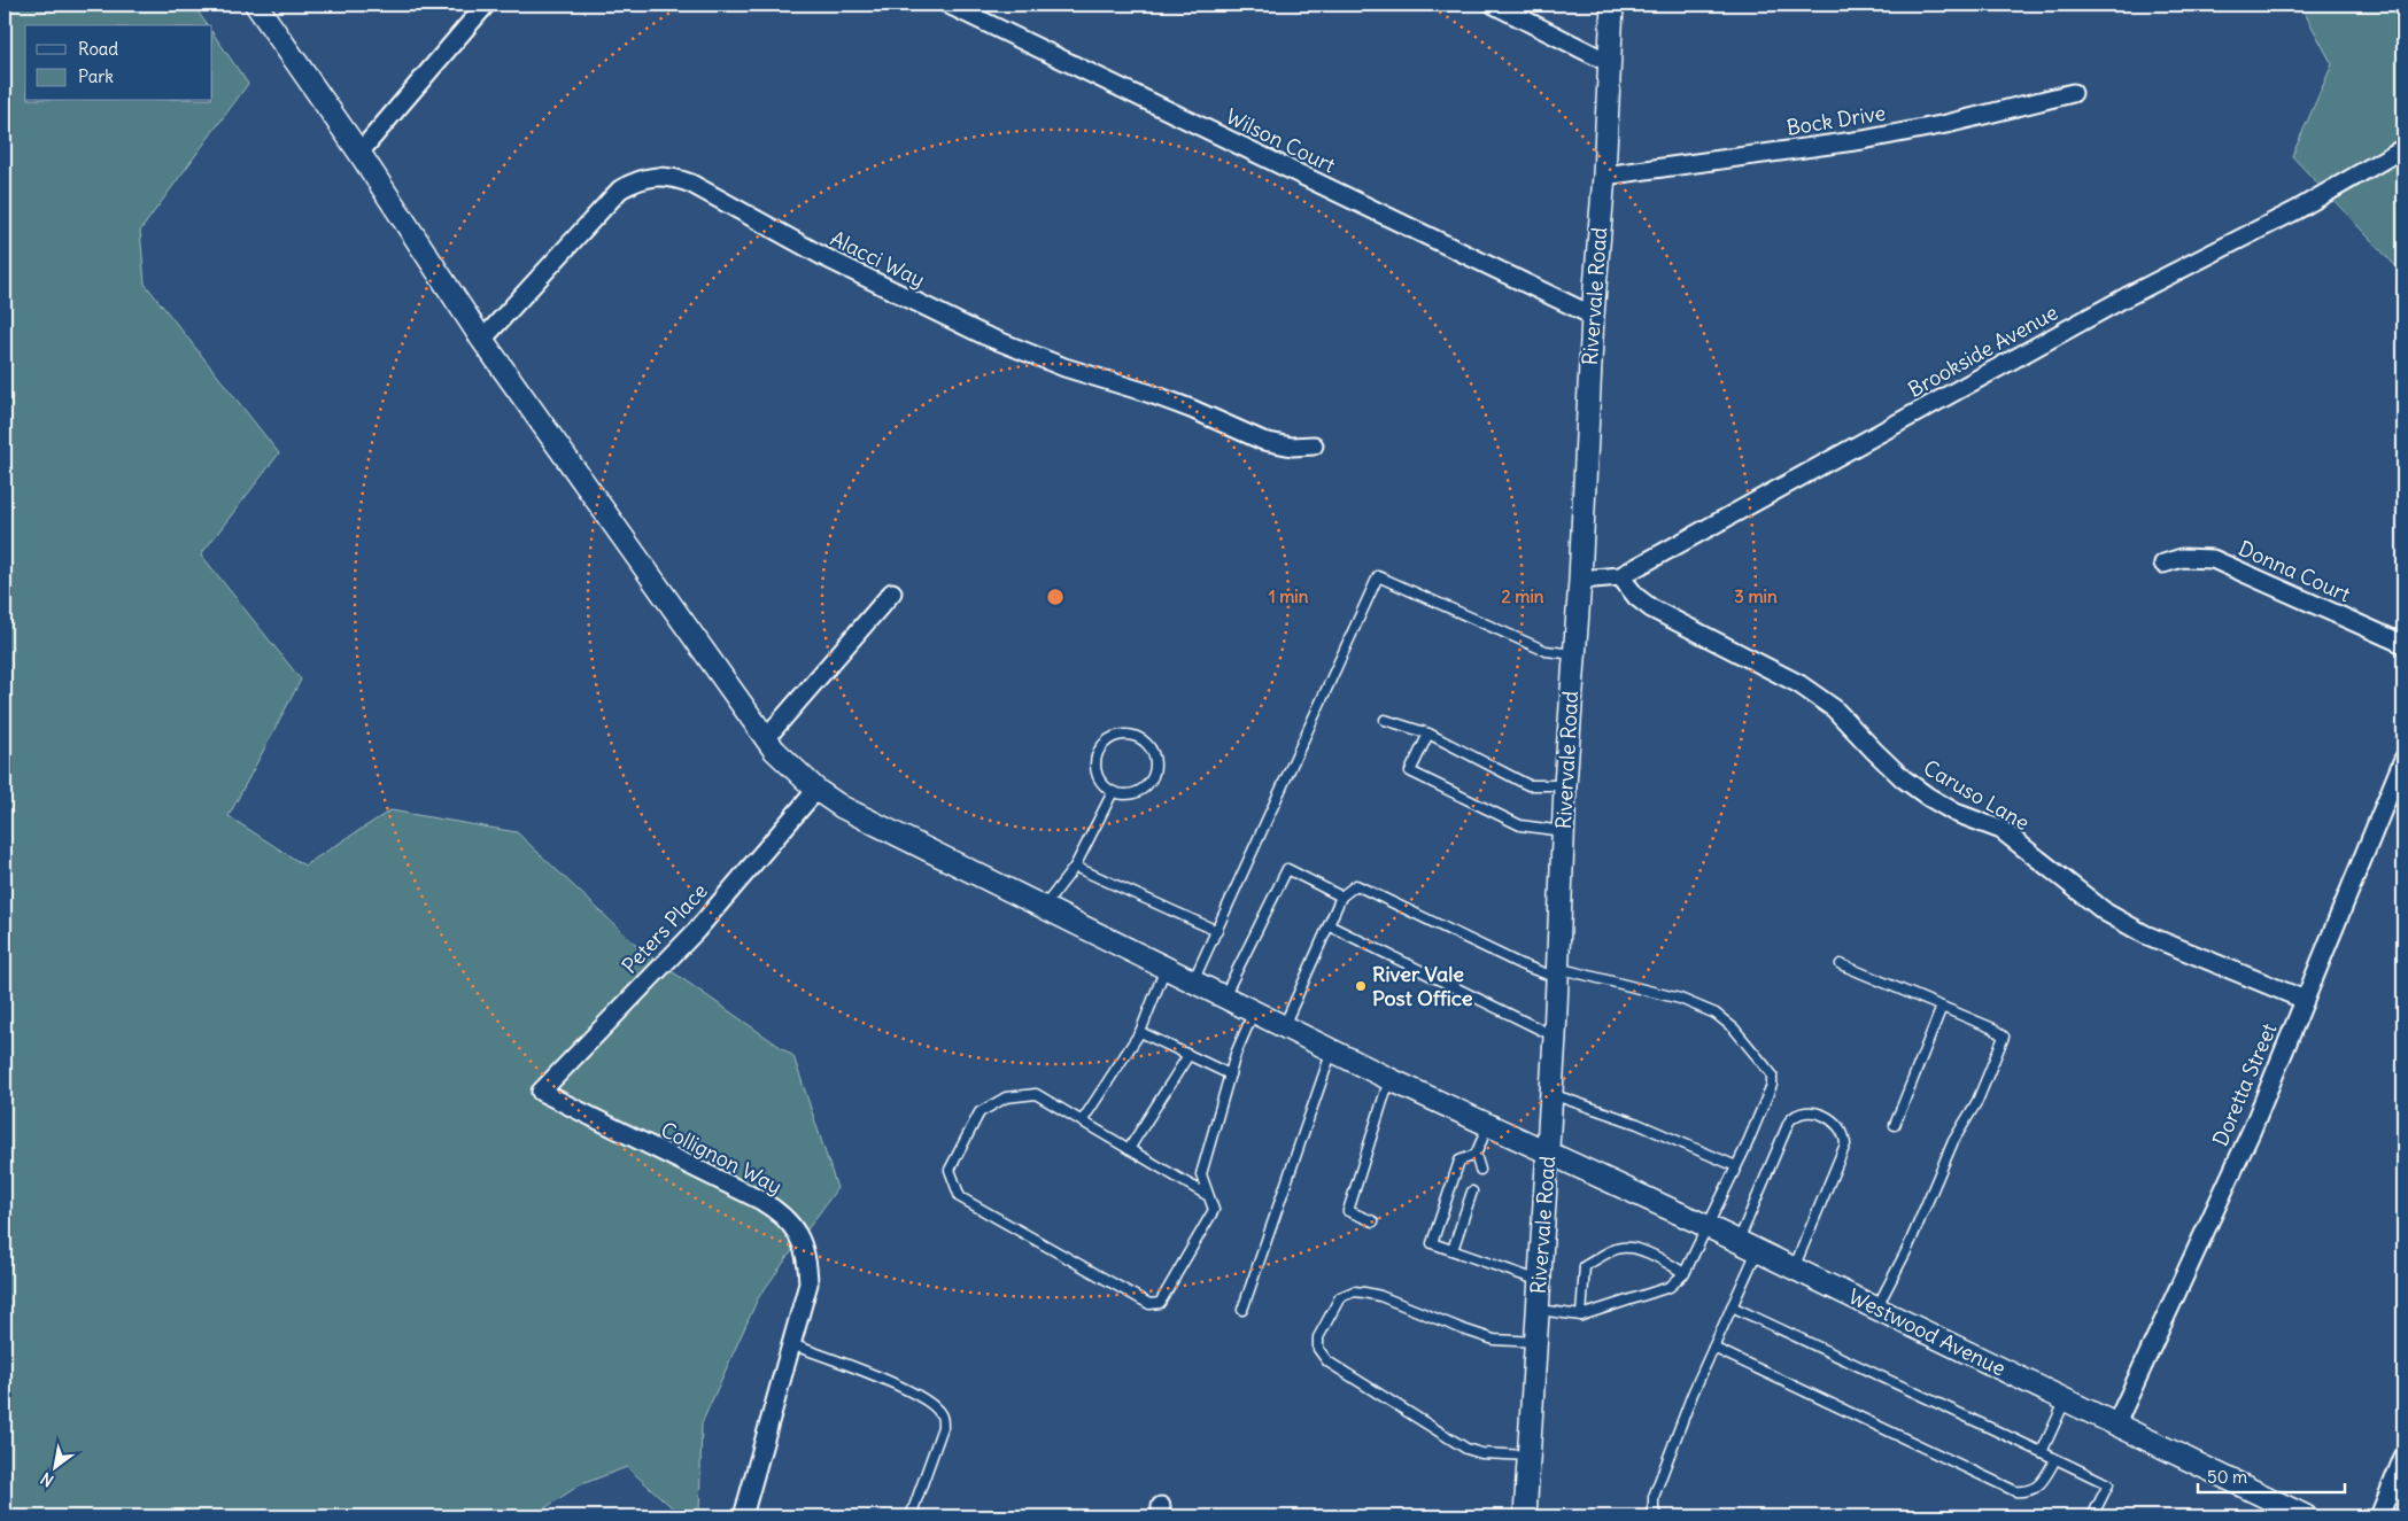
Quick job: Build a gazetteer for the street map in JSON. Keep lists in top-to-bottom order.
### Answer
{
  "streets": {
    "street": [
      "Bock Drive",
      "Wilson Court",
      "Alacci Way",
      "Rivervale Road",
      "Brookside Avenue",
      "Donna Court",
      "Caruso Lane",
      "Peters Place",
      "Doretta Street",
      "Collignon Way",
      "Westwood Avenue"
    ]
  },
  "crossings": [
    ["Bock Drive", "Rivervale Road"],
    ["Wilson Court", "Rivervale Road"],
    ["Alacci Way", "Westwood Avenue"],
    ["Rivervale Road", "Brookside Avenue"],
    ["Rivervale Road", "Westwood Avenue"],
    ["Brookside Avenue", "Caruso Lane"],
    ["Caruso Lane", "Doretta Street"],
    ["Peters Place", "Collignon Way"],
    ["Peters Place", "Westwood Avenue"],
    ["Doretta Street", "Westwood Avenue"]
  ],
  "places": ["River Vale Post Office"],
  "legend": ["Road", "Park"],
  "scale_bar": "50 m",
  "north": "bottom left",
  "rings": ["1 min", "2 min", "3 min"]
}
